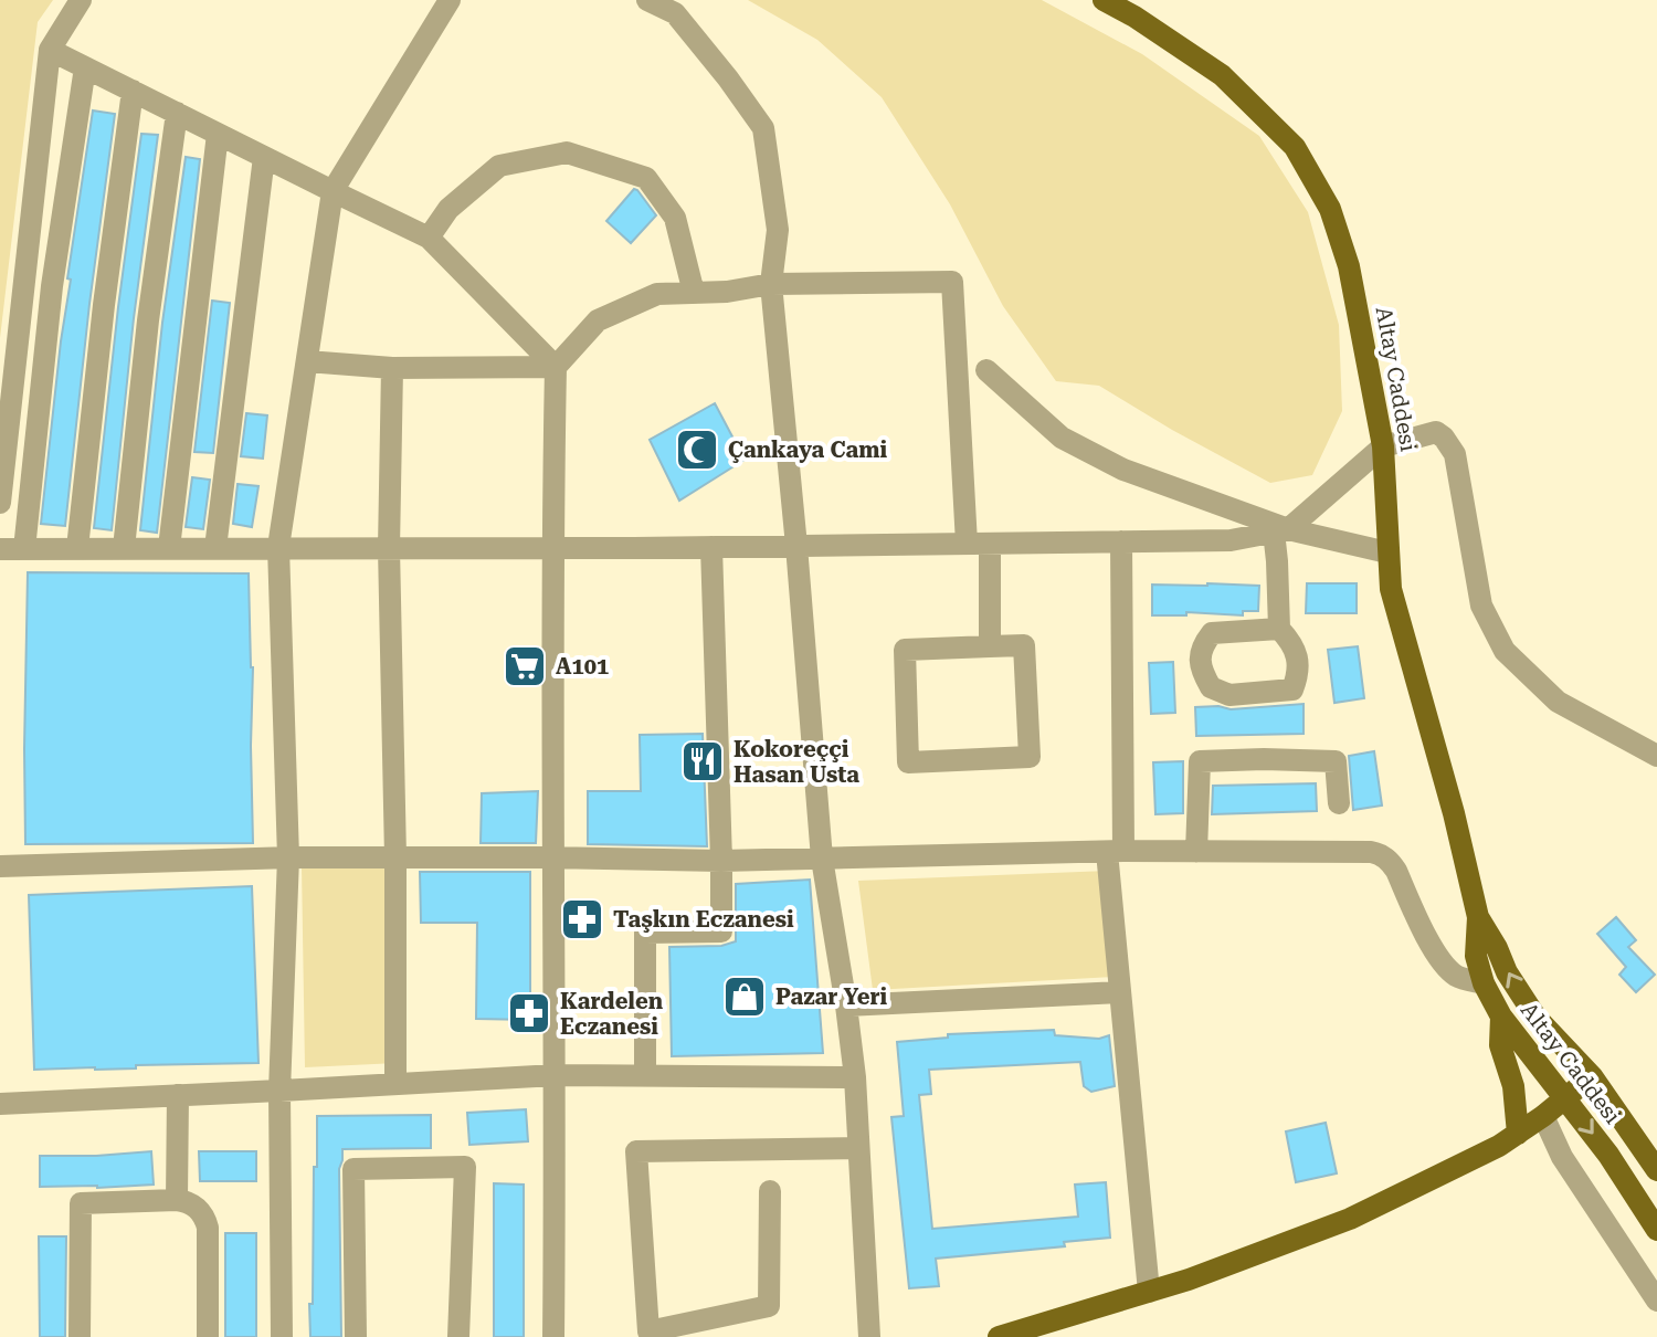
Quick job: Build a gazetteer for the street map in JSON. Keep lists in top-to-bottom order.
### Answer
{
  "streets": {
    "main road": ["Altay Caddesi"]
  },
  "places": {
    "mosque": ["Çankaya Cami"],
    "supermarket": ["A101"],
    "restaurant": ["Kokoreççi Hasan Usta"],
    "pharmacy": ["Taşkın Eczanesi", "Kardelen Eczanesi"],
    "shop": ["Pazar Yeri"]
  }
}
